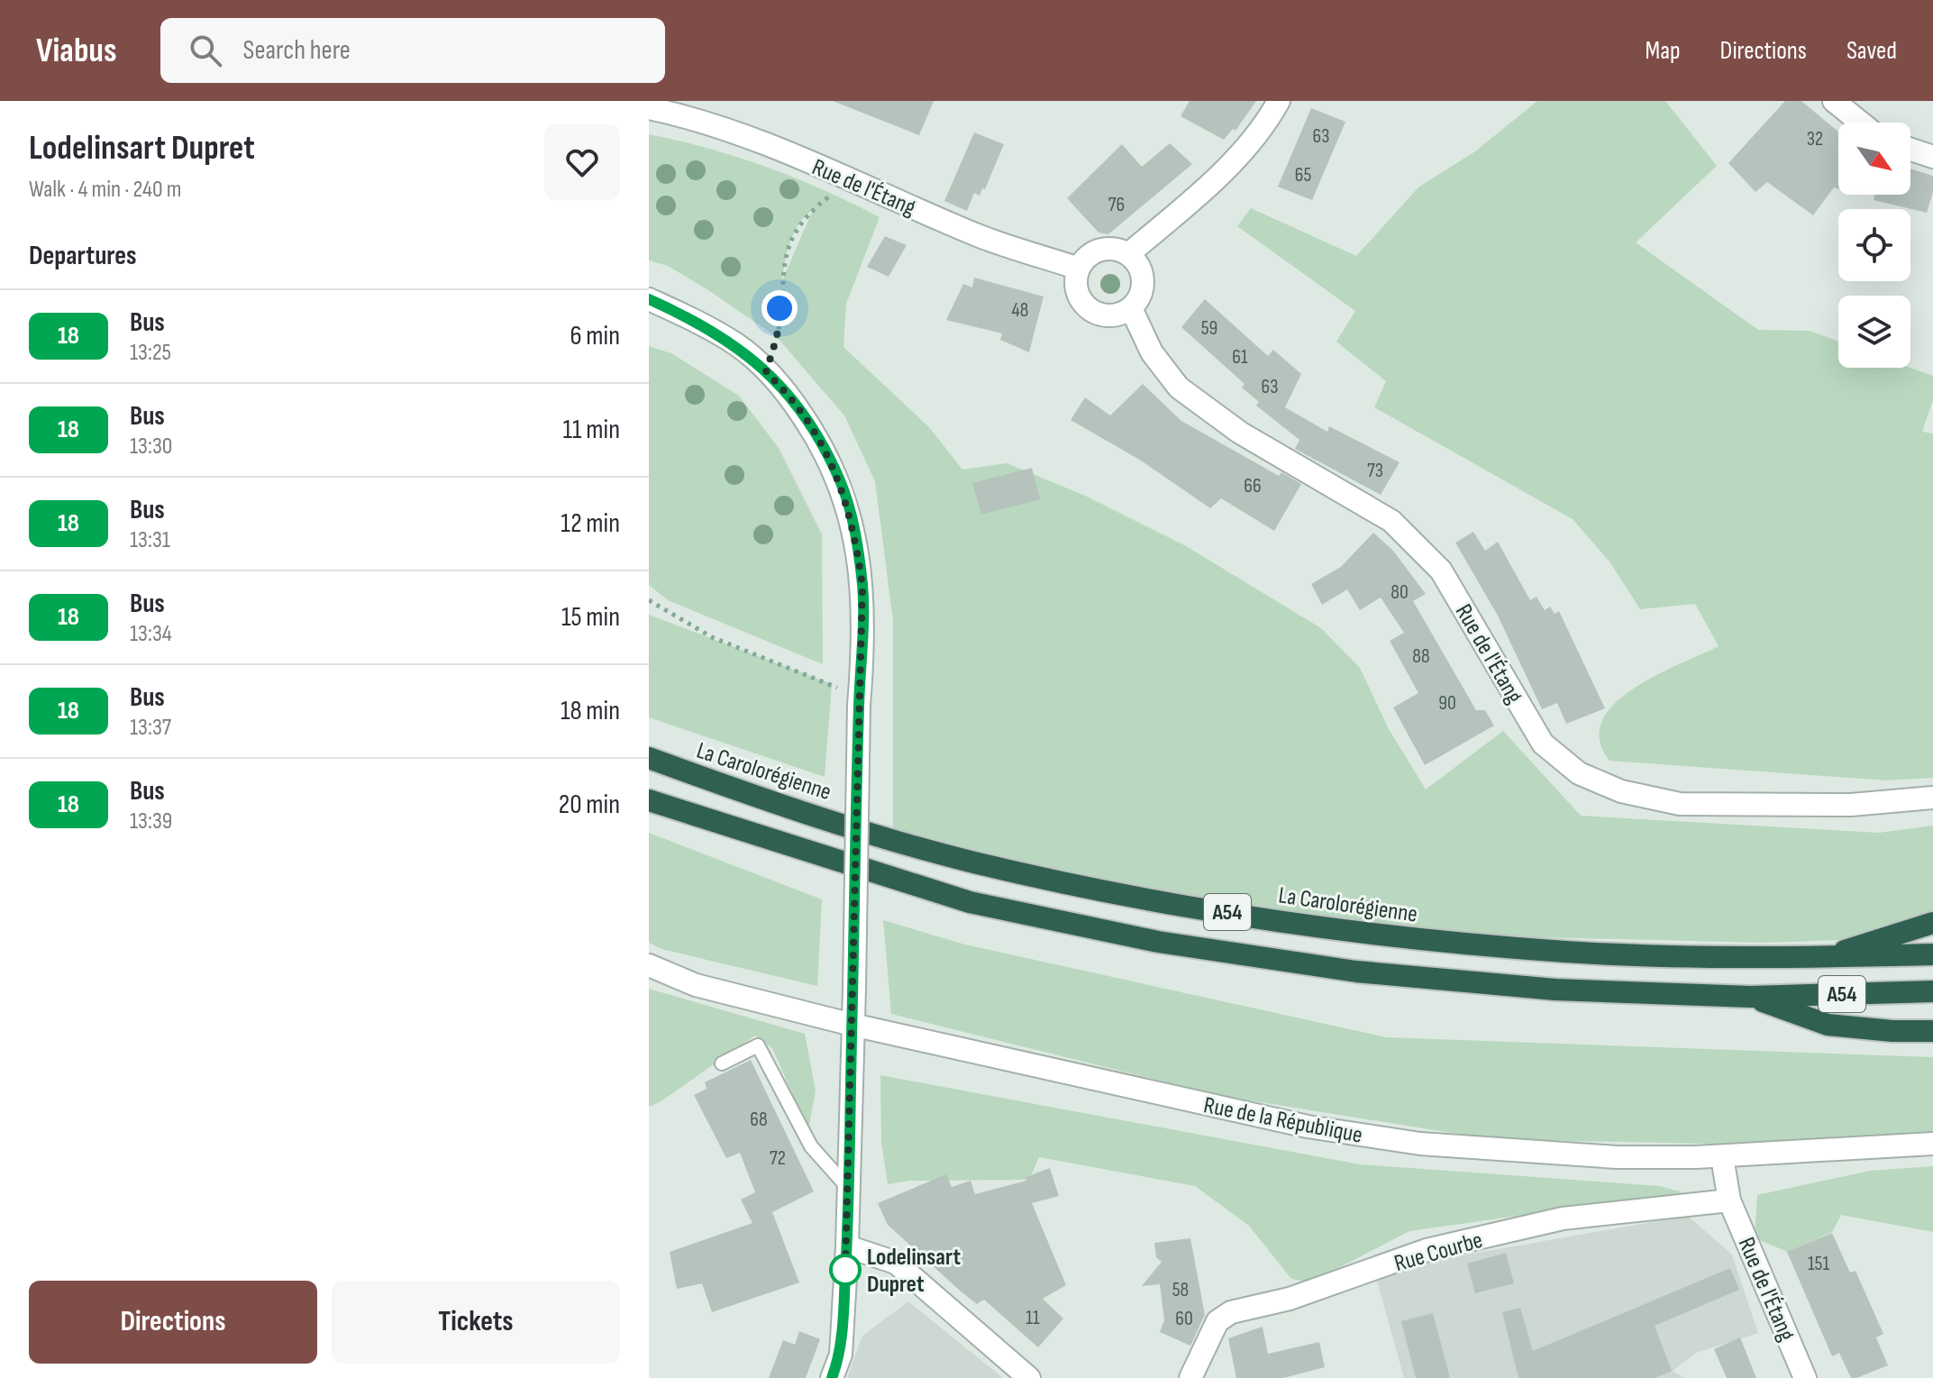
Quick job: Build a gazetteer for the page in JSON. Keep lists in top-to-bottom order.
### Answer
{
  "streets": {
    "highway": ["La Carolorégienne", "A54"],
    "street": ["Rue de l'Étang", "Rue de la République", "Rue Courbe"]
  },
  "crossings": [
    ["Rue de l'Étang", "Rue de la République"],
    ["Rue de l'Étang", "Rue Courbe"]
  ],
  "places": ["Lodelinsart Dupret"],
  "lines": ["bus line 18"],
  "house_numbers": [
    "63",
    "32",
    "65",
    "76",
    "48",
    "59",
    "61",
    "63",
    "73",
    "66",
    "80",
    "88",
    "90",
    "68",
    "72",
    "151",
    "58",
    "11",
    "60"
  ],
  "north": "bottom right",
  "page": {
    "header": "Viabus",
    "search": "Search here",
    "nav": ["Map", "Directions", "Saved"],
    "heading": [
      ["Lodelinsart Dupret", "Walk · 4 min · 240 m"],
      "Departures"
    ],
    "list": [
      {
        "mark": "18",
        "name": "Bus",
        "note": "13:25",
        "value": "6 min"
      },
      {
        "mark": "18",
        "name": "Bus",
        "note": "13:30",
        "value": "11 min"
      },
      {
        "mark": "18",
        "name": "Bus",
        "note": "13:31",
        "value": "12 min"
      },
      {
        "mark": "18",
        "name": "Bus",
        "note": "13:34",
        "value": "15 min"
      },
      {
        "mark": "18",
        "name": "Bus",
        "note": "13:37",
        "value": "18 min"
      },
      {
        "mark": "18",
        "name": "Bus",
        "note": "13:39",
        "value": "20 min"
      }
    ],
    "buttons": ["Directions", "Tickets"]
  }
}
